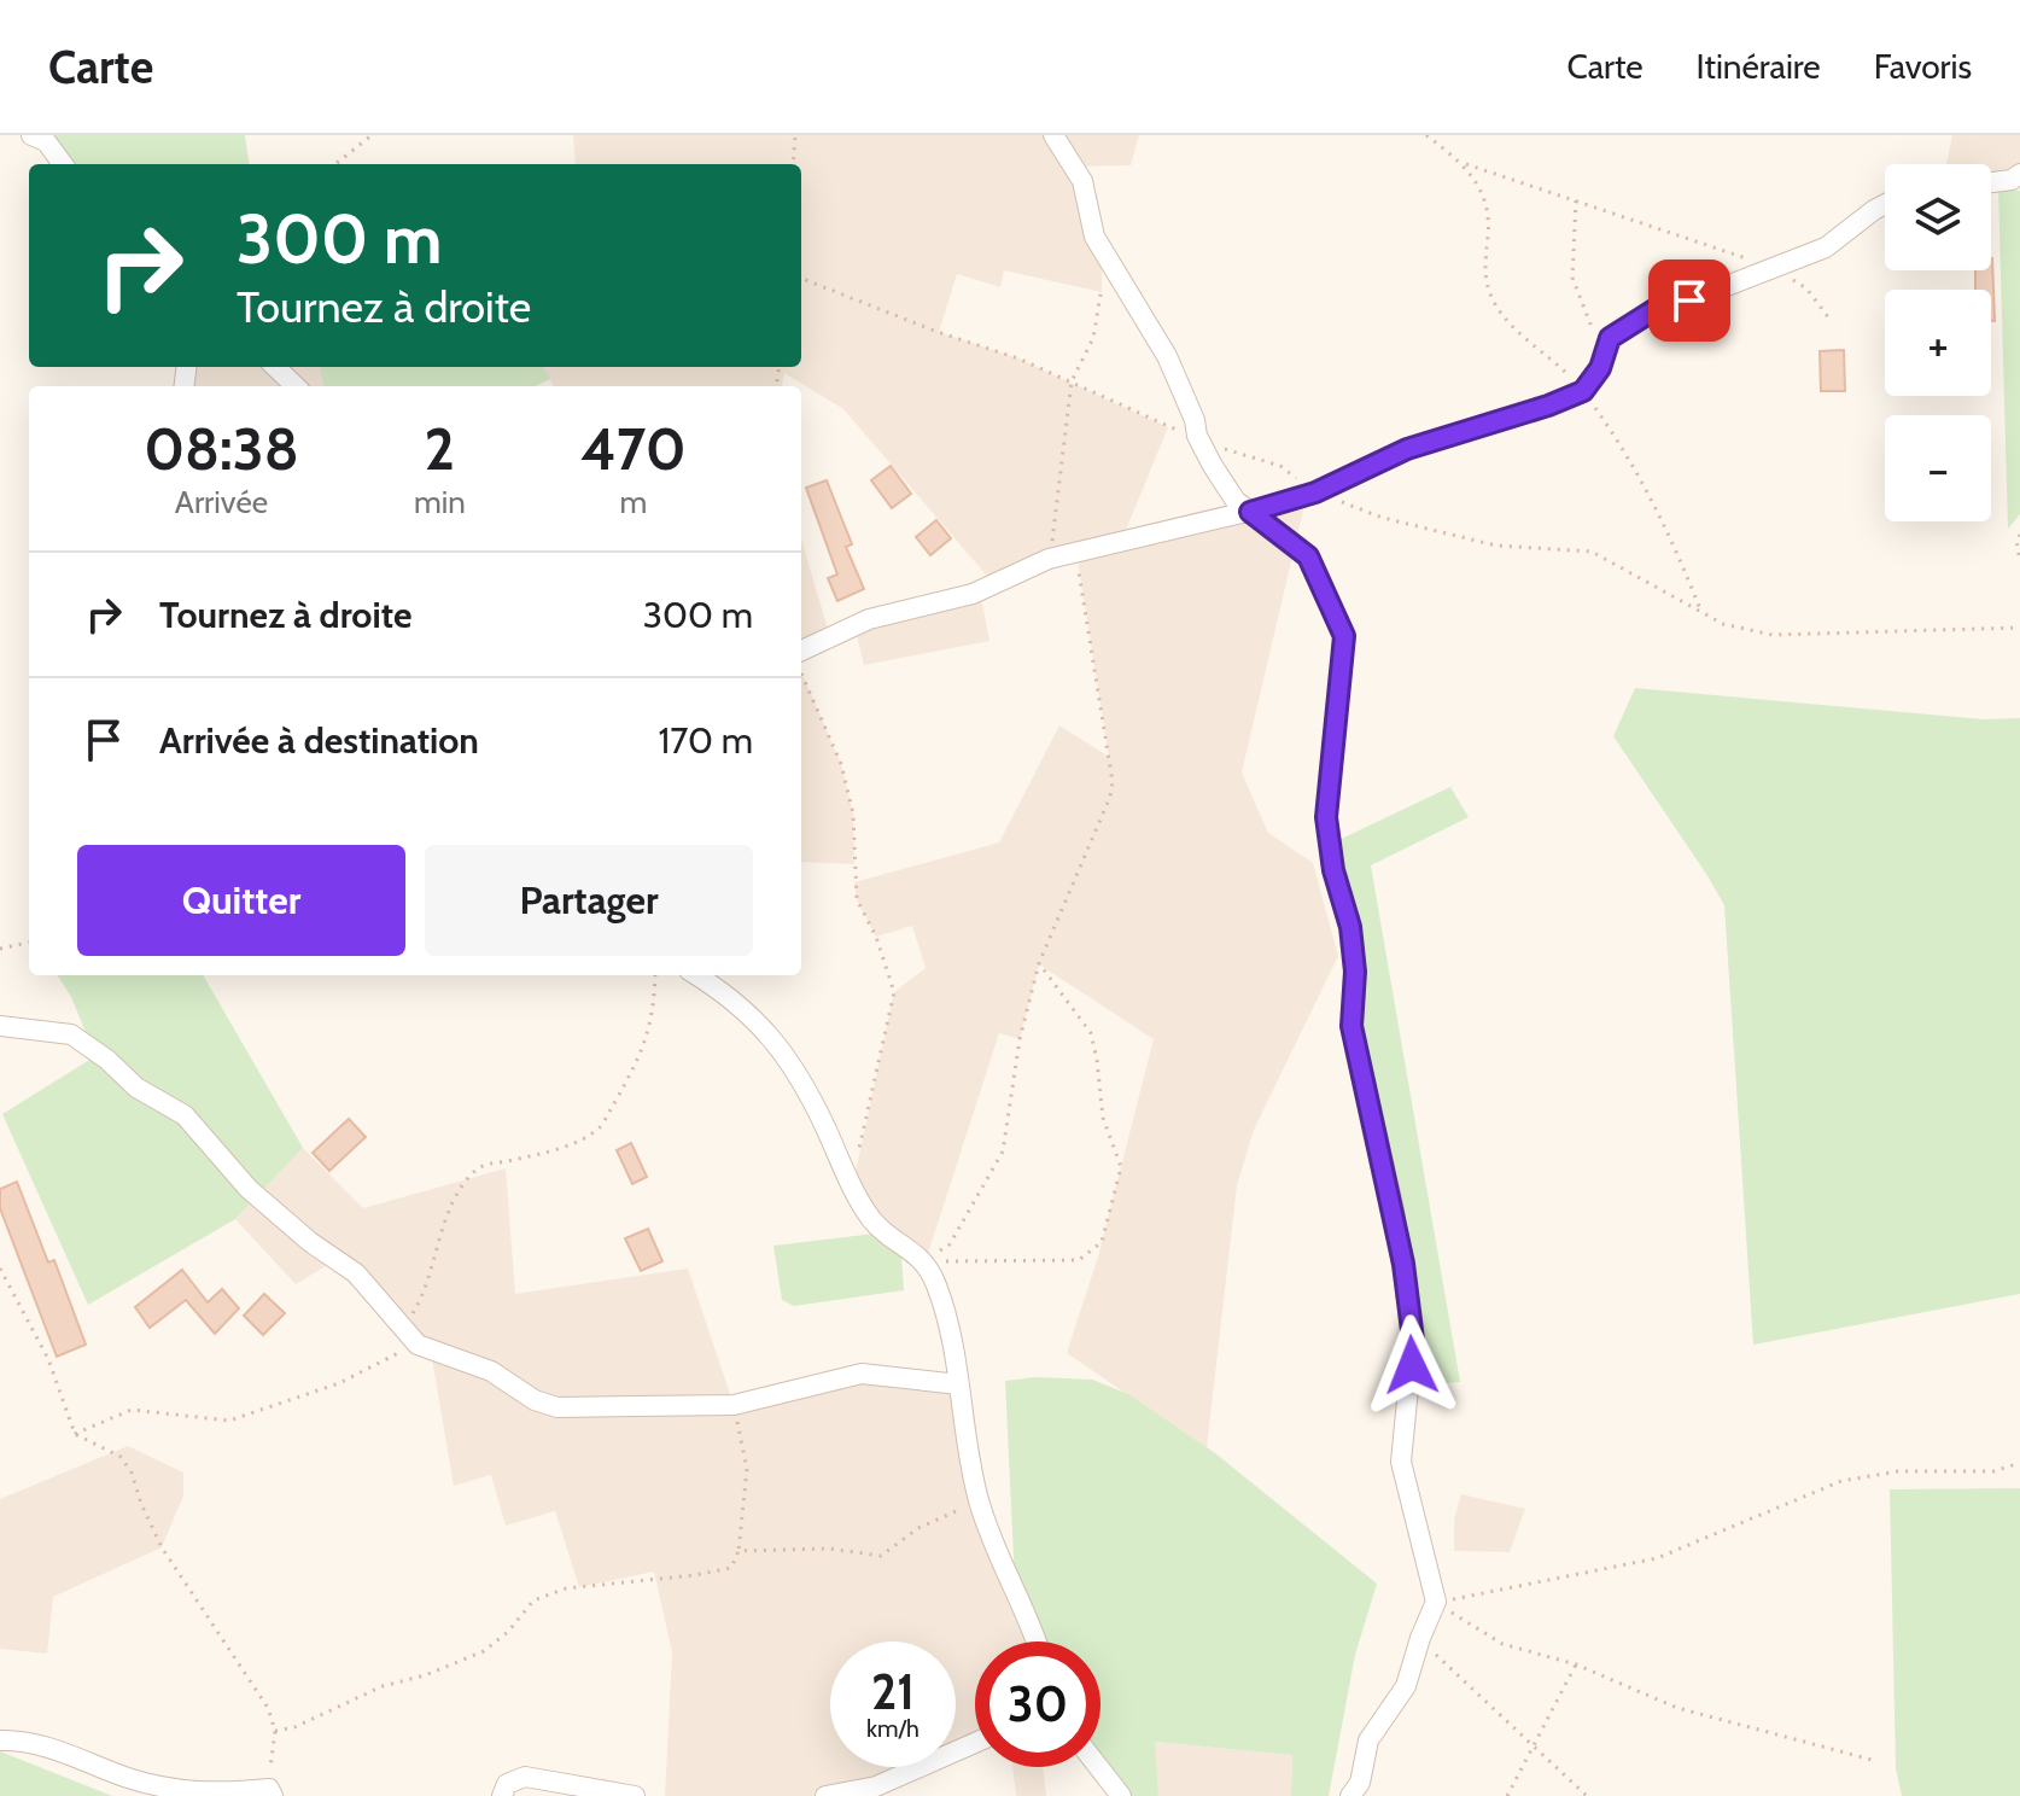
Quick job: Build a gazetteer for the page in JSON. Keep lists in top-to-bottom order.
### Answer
{
  "page": {
    "header": "Carte",
    "nav": ["Carte", "Itinéraire", "Favoris"],
    "map_buttons": ["+", "−"],
    "turn": ["300 m", "Tournez à droite"],
    "eta": [
      "08:38",
      "Arrivée",
      "2",
      "min",
      "470",
      "m"
    ],
    "list": [
      {
        "name": "Tournez à droite",
        "value": "300 m"
      },
      {
        "name": "Arrivée à destination",
        "value": "170 m"
      }
    ],
    "buttons": ["Quitter", "Partager"],
    "speed": "21 km/h",
    "limit": "30"
  }
}
